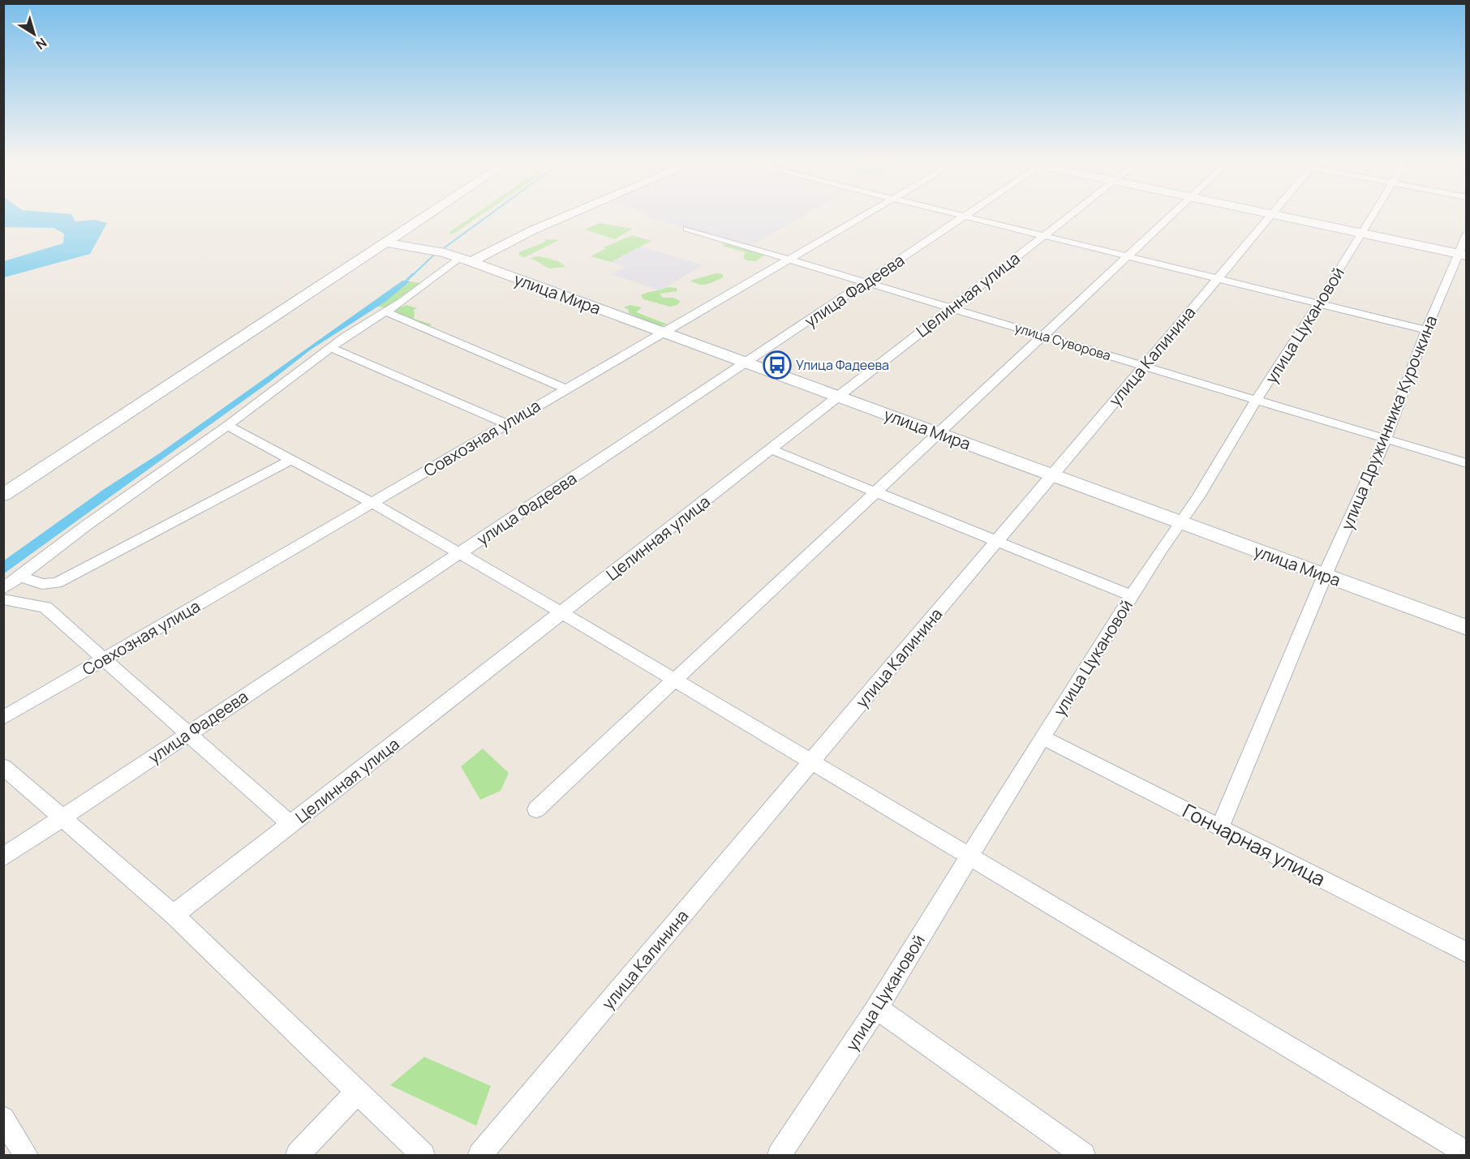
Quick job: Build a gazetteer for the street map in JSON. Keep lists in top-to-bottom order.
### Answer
{
  "streets": {
    "main road": ["улица Мира"],
    "street": [
      "улица Фадеева",
      "Целинная улица",
      "улица Цукановой",
      "улица Суворова",
      "улица Калинина",
      "улица Дружинника Курочкина",
      "Совхозная улица",
      "Гончарная улица"
    ]
  },
  "crossings": [
    ["улица Фадеева", "улица Мира"],
    ["улица Фадеева", "улица Суворова"],
    ["улица Мира", "Целинная улица"],
    ["улица Мира", "улица Цукановой"],
    ["улица Мира", "улица Калинина"],
    ["улица Мира", "улица Дружинника Курочкина"],
    ["улица Мира", "Совхозная улица"],
    ["Целинная улица", "улица Суворова"],
    ["улица Цукановой", "улица Суворова"],
    ["улица Цукановой", "Гончарная улица"],
    ["улица Суворова", "улица Калинина"],
    ["улица Суворова", "улица Дружинника Курочкина"],
    ["улица Суворова", "Совхозная улица"],
    ["улица Дружинника Курочкина", "Гончарная улица"]
  ],
  "places": {
    "bus stop": ["Улица Фадеева"]
  },
  "north": "bottom right"
}
